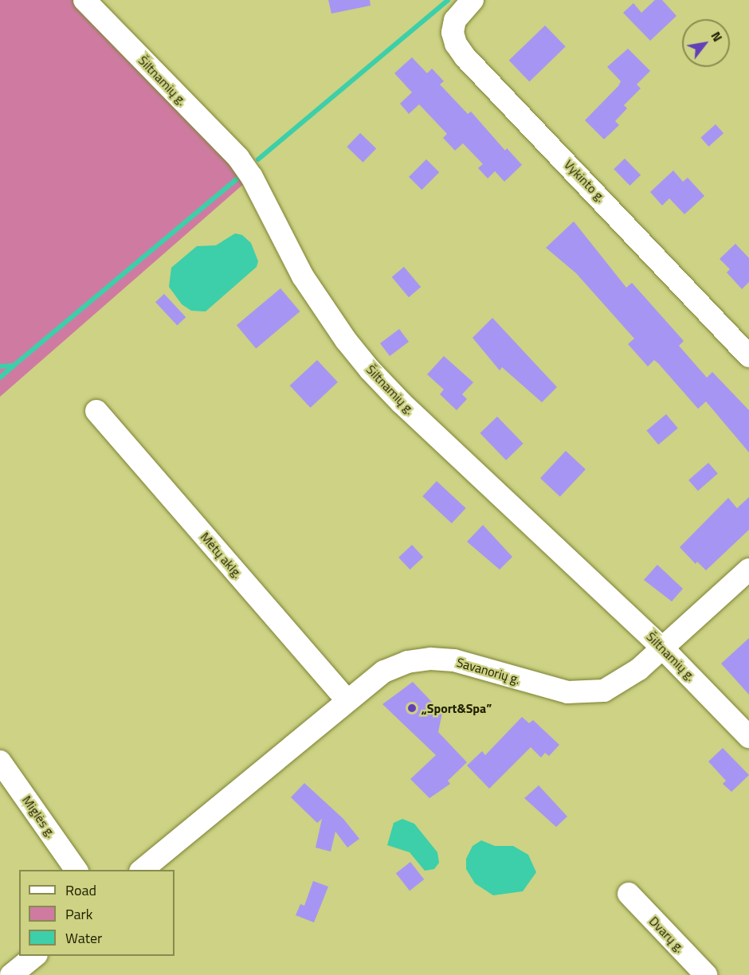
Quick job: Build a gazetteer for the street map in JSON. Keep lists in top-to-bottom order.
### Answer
{
  "streets": {
    "street": [
      "Šiltnamių g.",
      "Vykinto g.",
      "Mėtų aklg.",
      "Savanorių g.",
      "Miglės g.",
      "Dvarų g."
    ]
  },
  "crossings": [
    ["Šiltnamių g.", "Savanorių g."],
    ["Mėtų aklg.", "Savanorių g."]
  ],
  "places": ["„Sport&Spa”"],
  "legend": ["Road", "Park", "Water"],
  "north": "top right"
}
